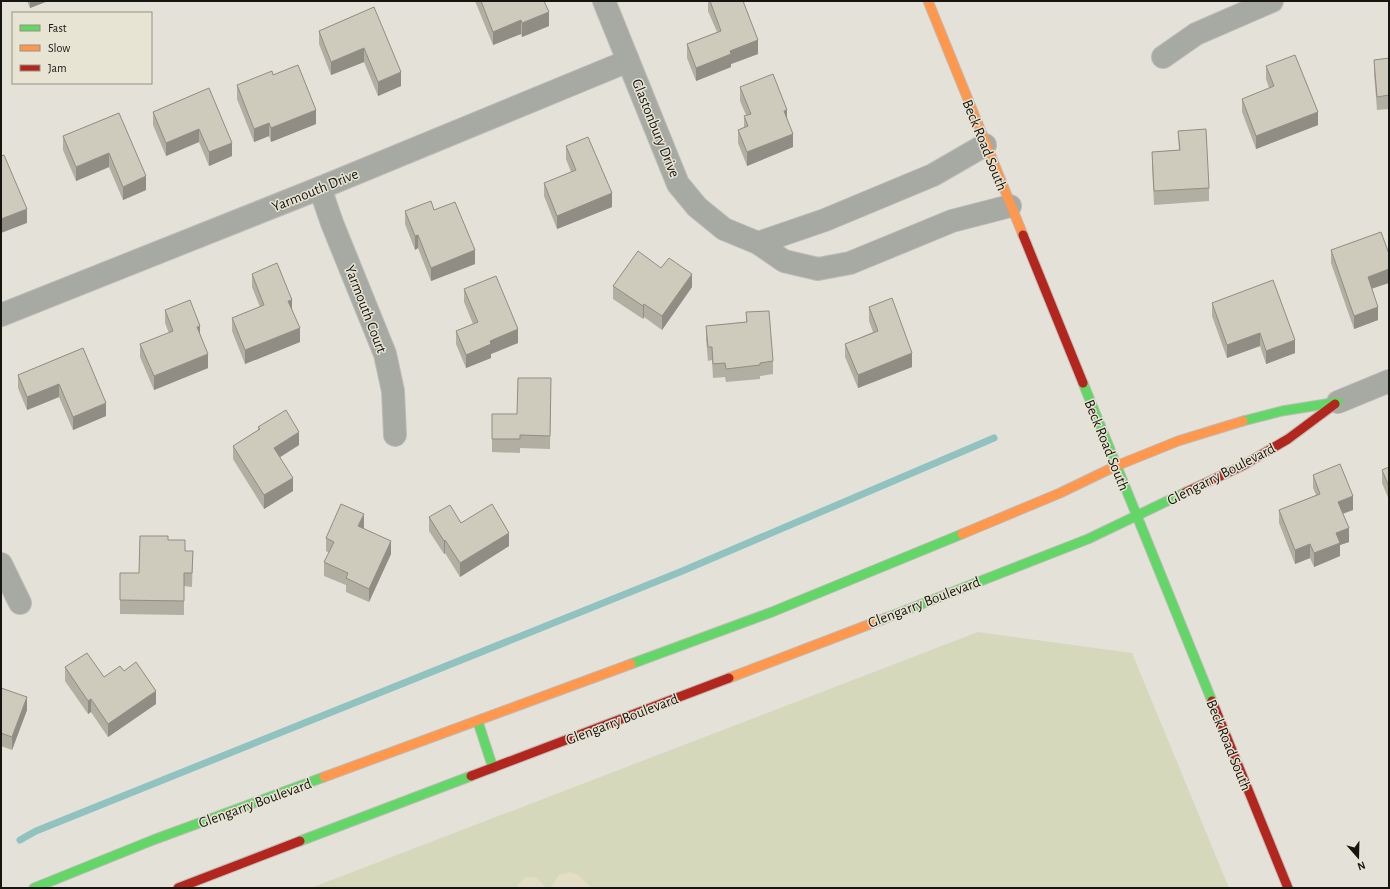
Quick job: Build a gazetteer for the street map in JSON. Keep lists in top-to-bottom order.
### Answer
{
  "streets": {
    "street": [
      "Glastonbury Drive",
      "Beck Road South",
      "Yarmouth Drive",
      "Yarmouth Court",
      "Glengarry Boulevard"
    ]
  },
  "crossings": [
    ["Glastonbury Drive", "Beck Road South"],
    ["Glastonbury Drive", "Yarmouth Drive"],
    ["Beck Road South", "Glengarry Boulevard"],
    ["Yarmouth Drive", "Yarmouth Court"]
  ],
  "legend": ["Fast", "Slow", "Jam"],
  "north": "bottom"
}
